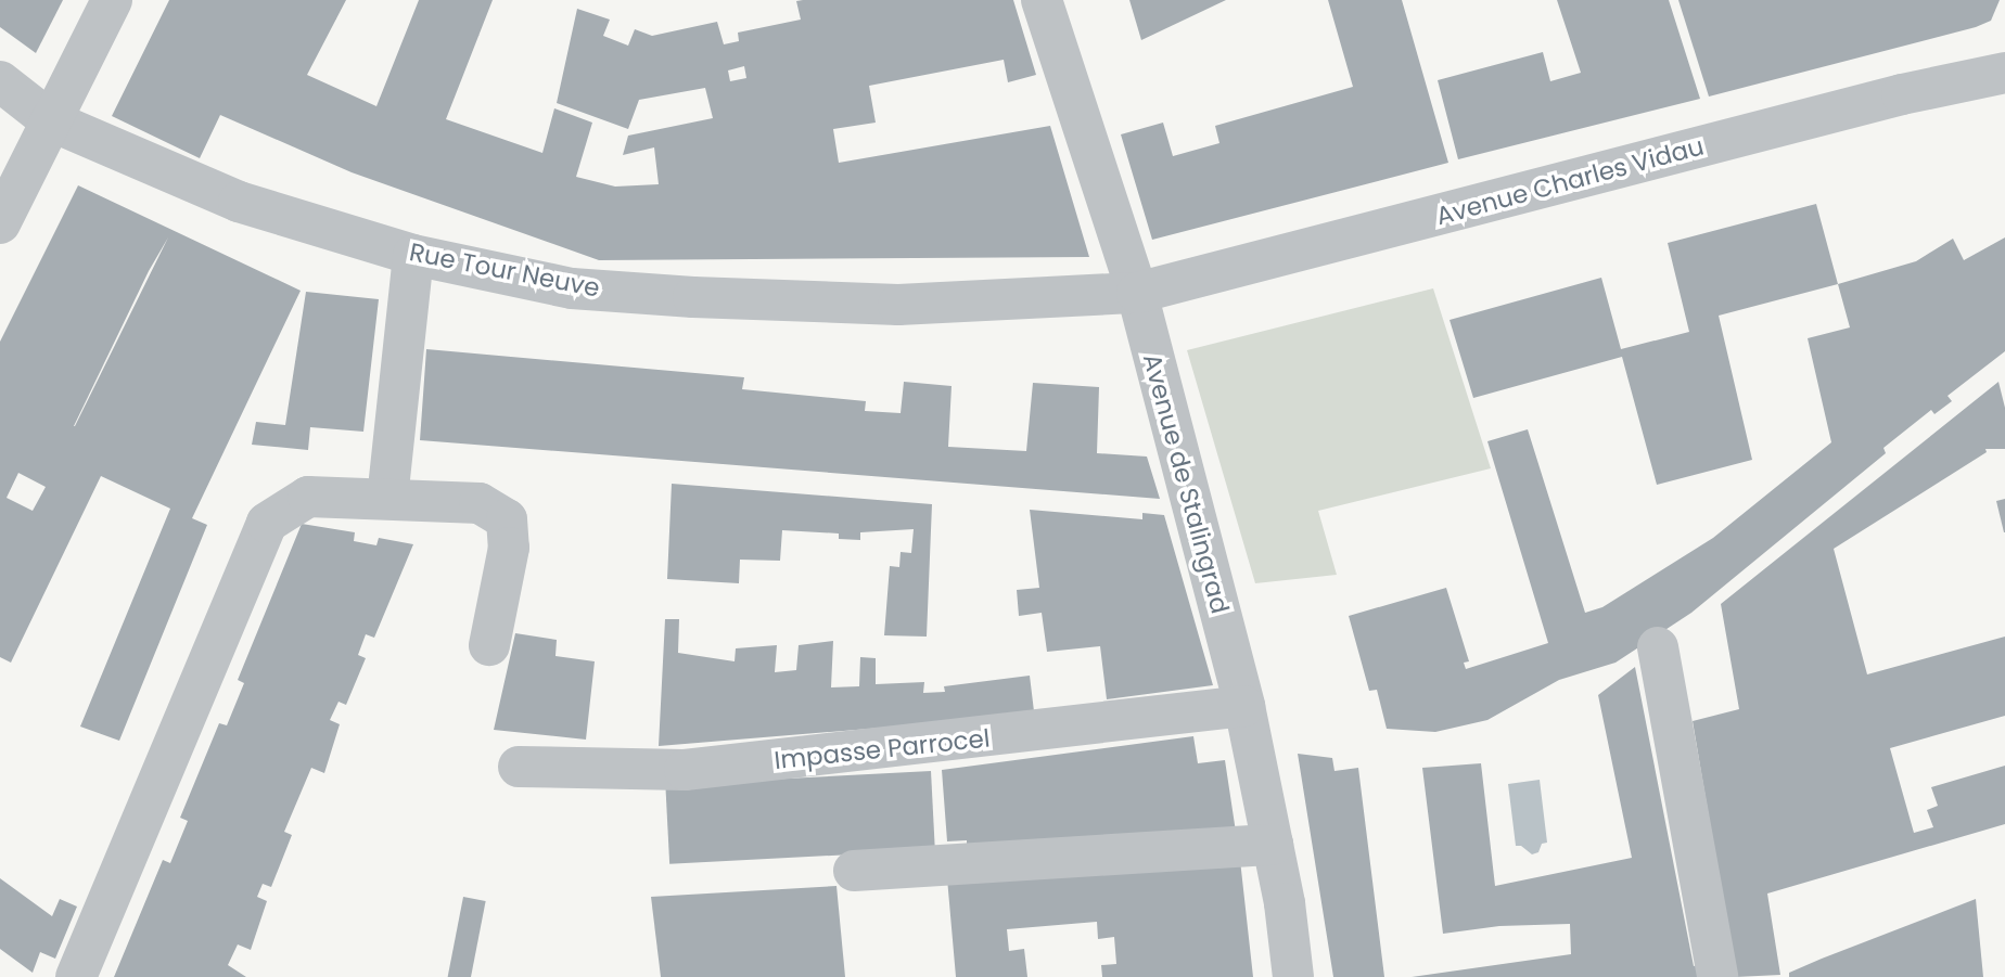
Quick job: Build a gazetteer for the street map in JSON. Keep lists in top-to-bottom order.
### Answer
{
  "streets": {
    "street": [
      "Avenue Charles Vidau",
      "Rue Tour Neuve",
      "Avenue de Stalingrad",
      "Impasse Parrocel"
    ]
  },
  "crossings": [
    ["Avenue Charles Vidau", "Rue Tour Neuve"],
    ["Avenue Charles Vidau", "Avenue de Stalingrad"],
    ["Rue Tour Neuve", "Avenue de Stalingrad"],
    ["Avenue de Stalingrad", "Impasse Parrocel"]
  ]
}
